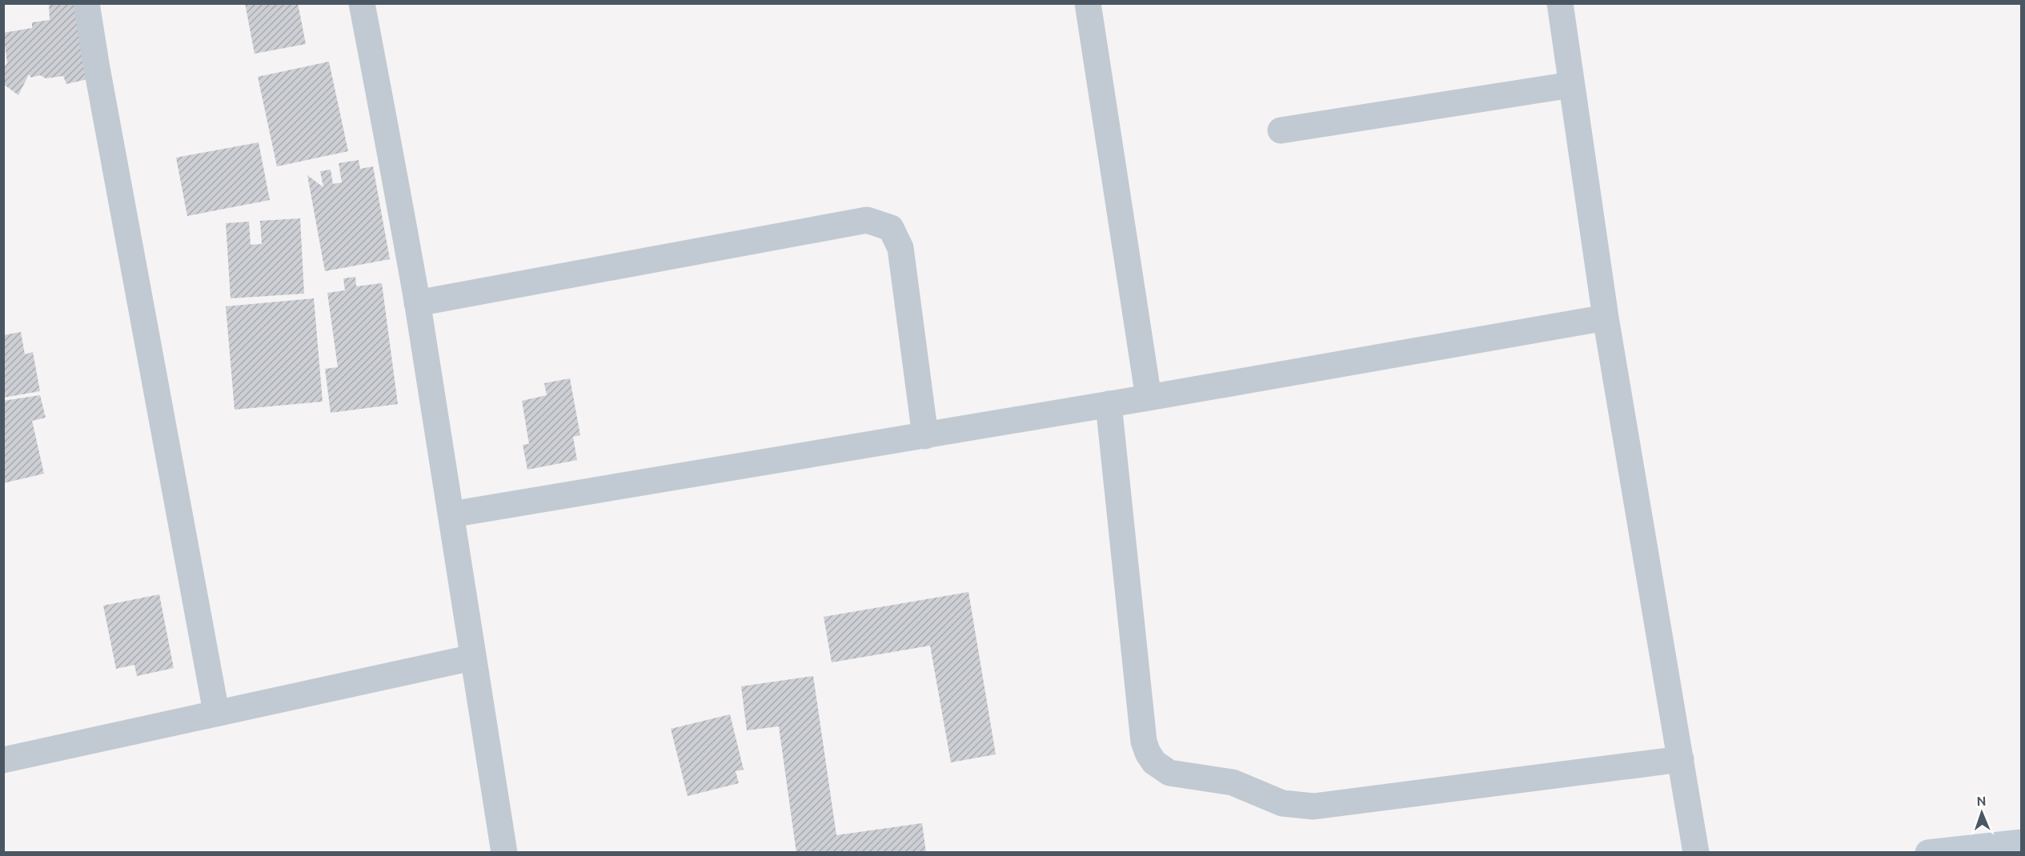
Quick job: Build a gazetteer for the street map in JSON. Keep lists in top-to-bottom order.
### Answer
{
  "north": "top"
}
